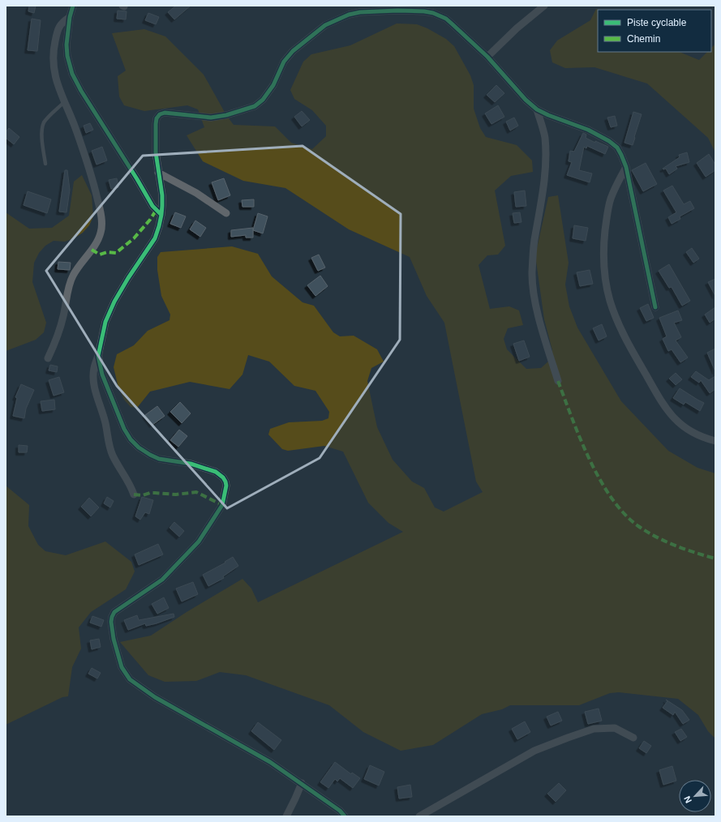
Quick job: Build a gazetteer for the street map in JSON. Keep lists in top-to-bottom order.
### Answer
{
  "legend": ["Piste cyclable", "Chemin"],
  "north": "bottom left"
}
